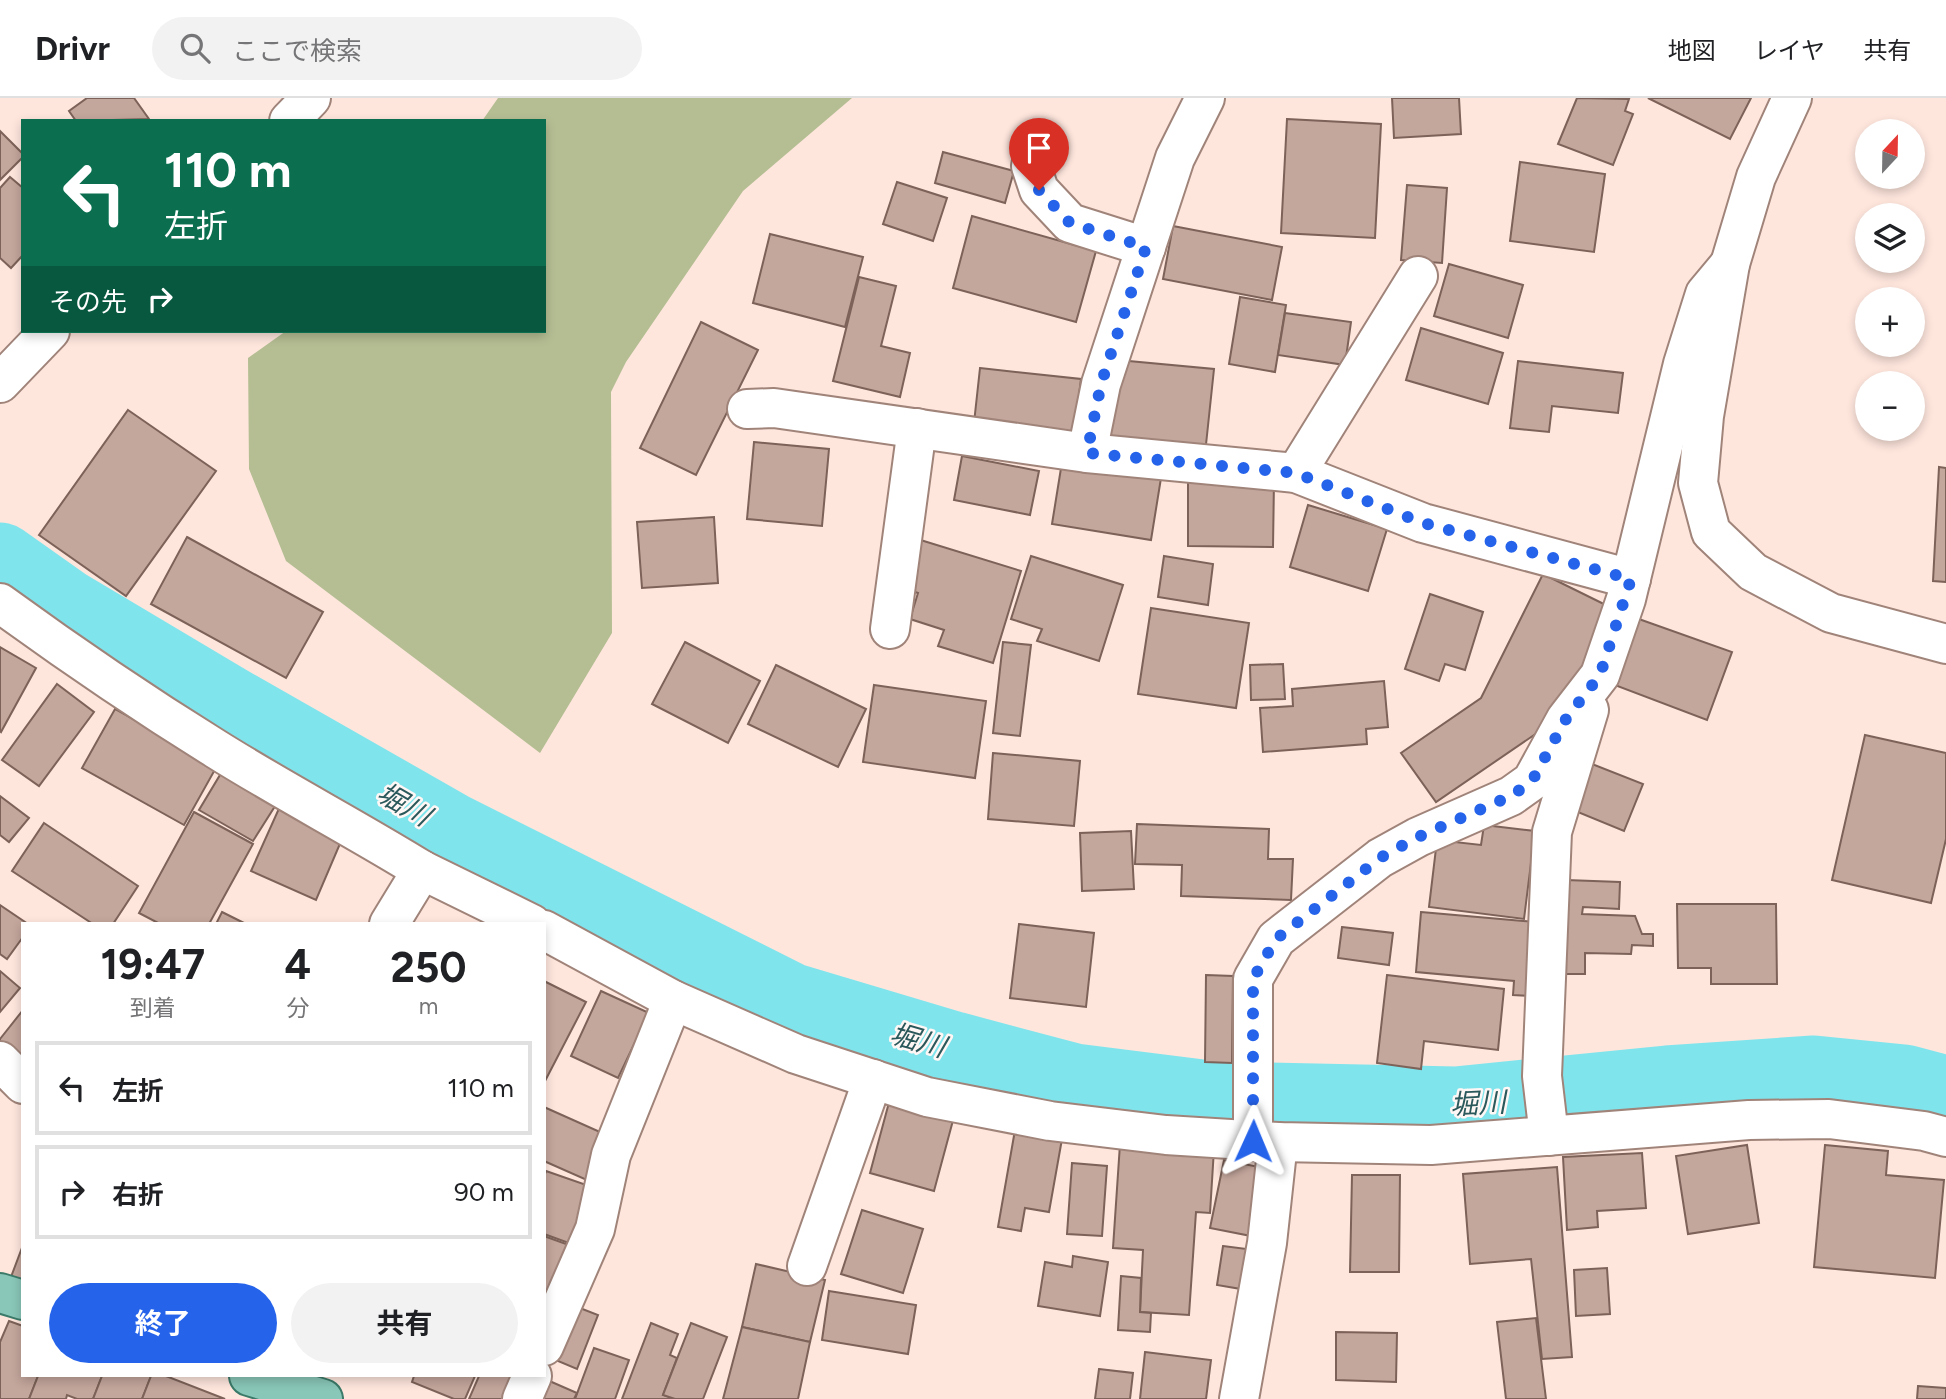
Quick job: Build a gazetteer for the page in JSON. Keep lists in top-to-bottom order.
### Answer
{
  "water": ["堀川"],
  "north": "top",
  "page": {
    "header": "Drivr",
    "search": "ここで検索",
    "nav": ["地図", "レイヤ", "共有"],
    "map_buttons": ["+", "−"],
    "turn": ["110 m", "左折"],
    "then": "その先",
    "eta": [
      "19:47",
      "到着",
      "4",
      "分",
      "250",
      "m"
    ],
    "list": [
      {
        "name": "左折",
        "value": "110 m"
      },
      {
        "name": "右折",
        "value": "90 m"
      }
    ],
    "buttons": ["終了", "共有"]
  }
}
